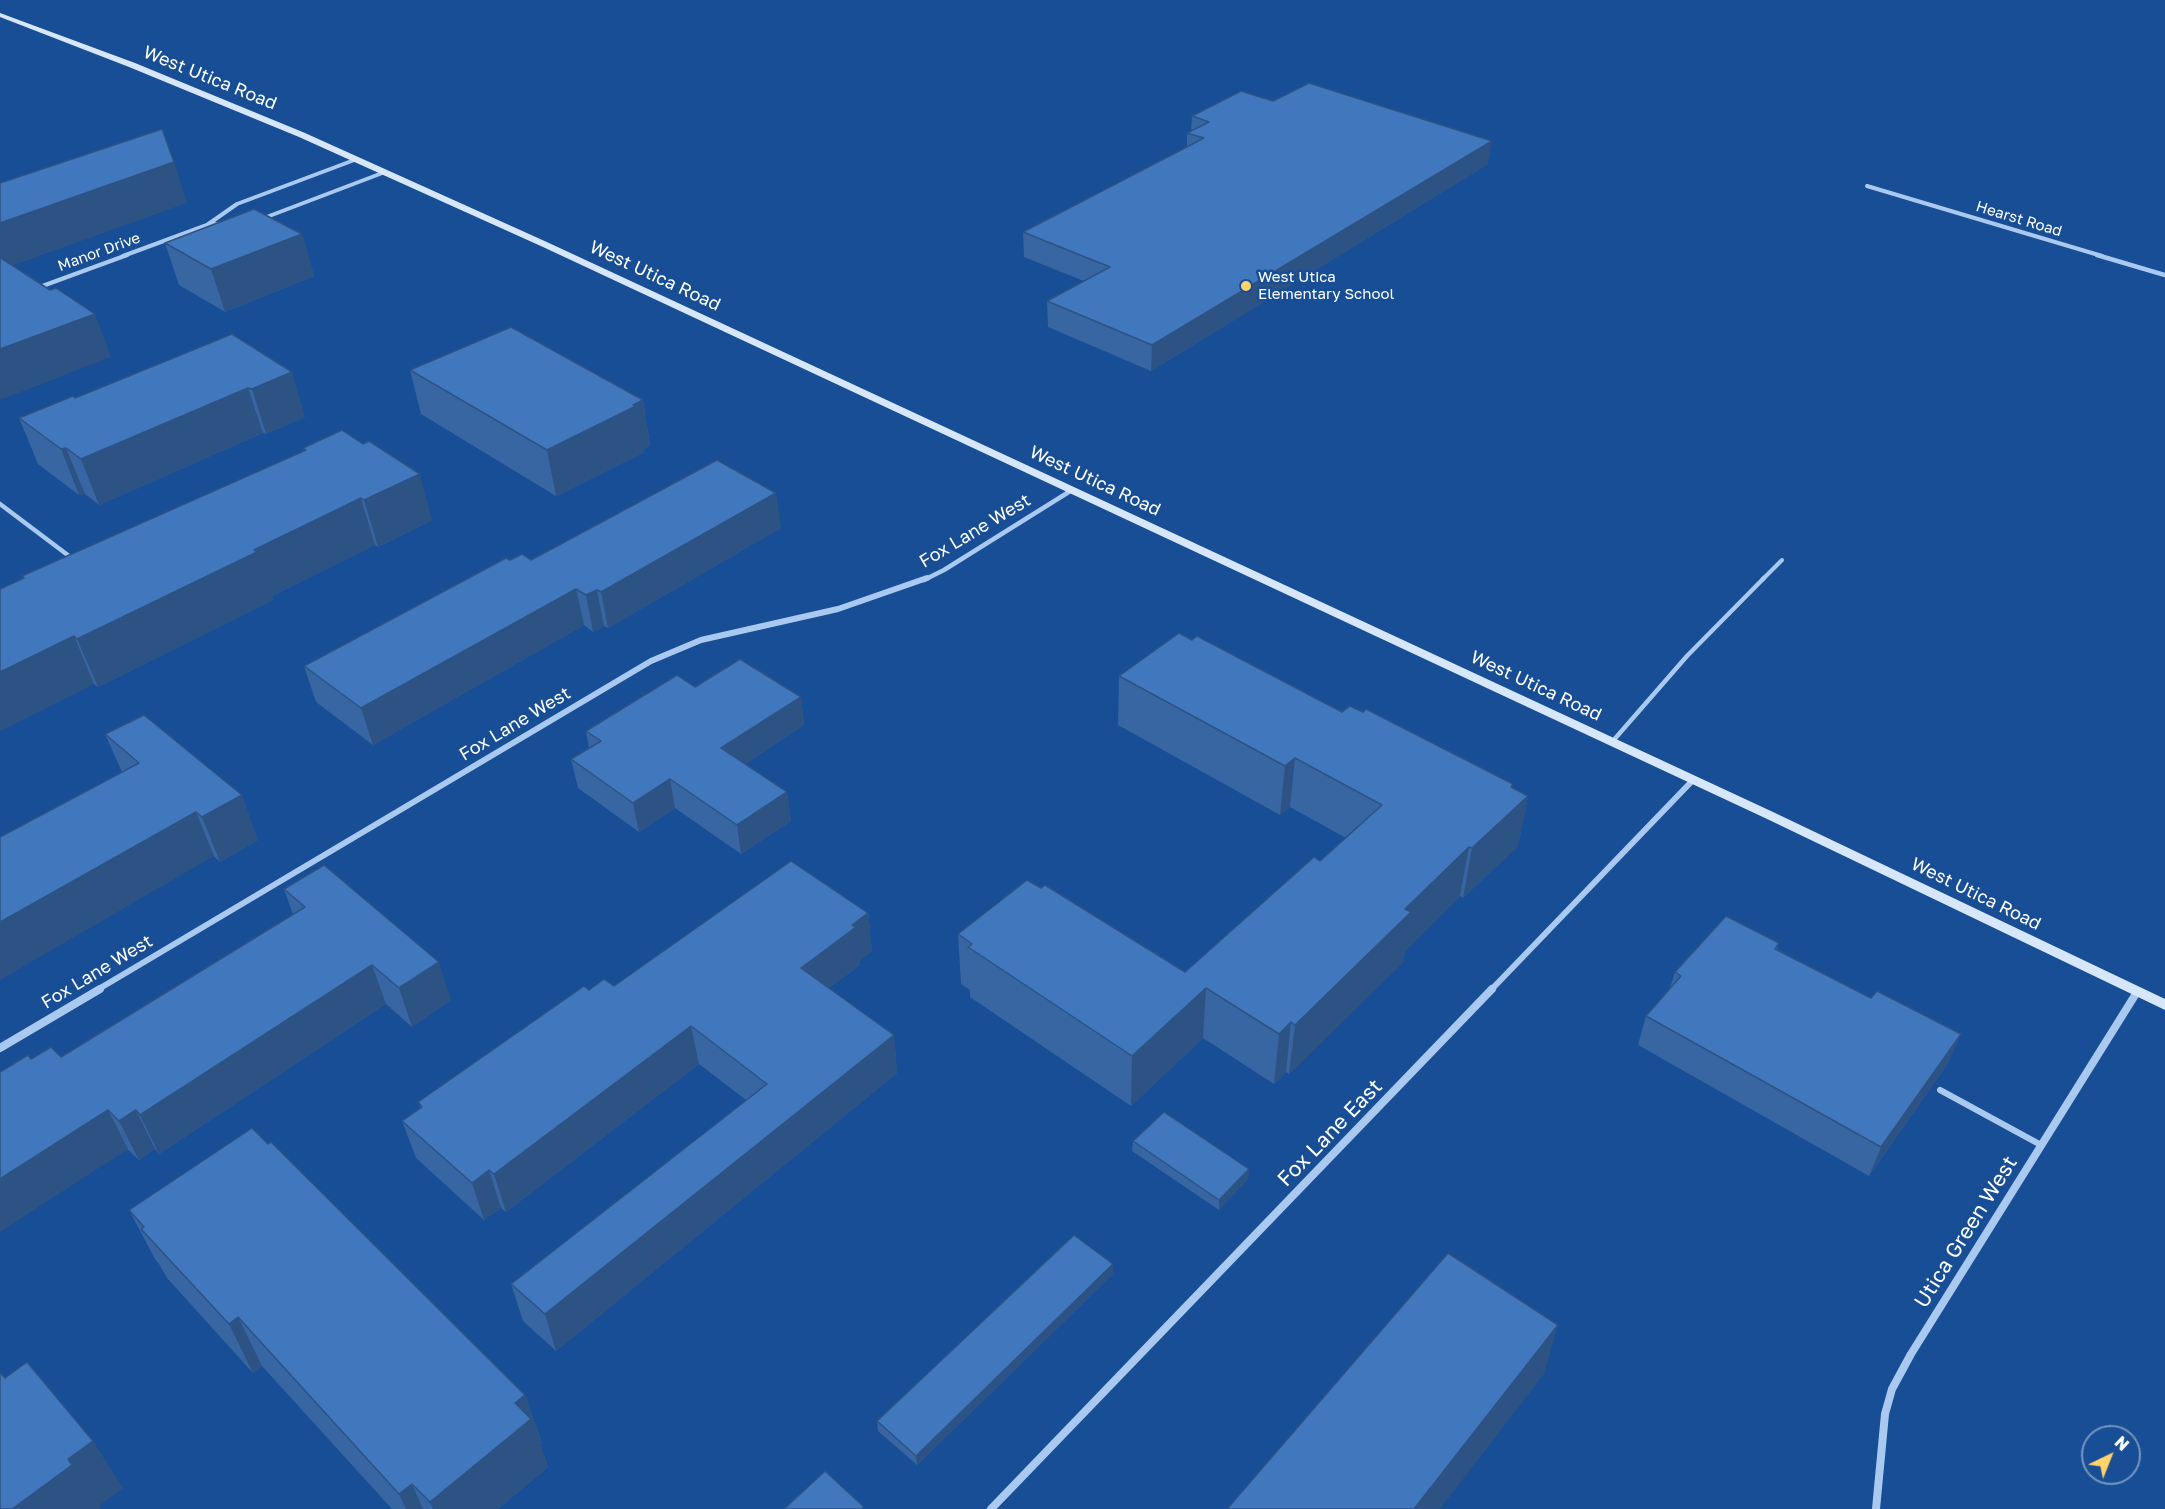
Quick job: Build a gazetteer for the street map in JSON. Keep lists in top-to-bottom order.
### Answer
{
  "streets": {
    "street": [
      "West Utica Road",
      "Hearst Road",
      "Manor Drive",
      "Fox Lane West",
      "Fox Lane East",
      "Utica Green West"
    ]
  },
  "crossings": [
    ["West Utica Road", "Manor Drive"],
    ["West Utica Road", "Fox Lane West"],
    ["West Utica Road", "Fox Lane East"],
    ["West Utica Road", "Utica Green West"]
  ],
  "places": ["West Utica Elementary School"],
  "north": "top right"
}
